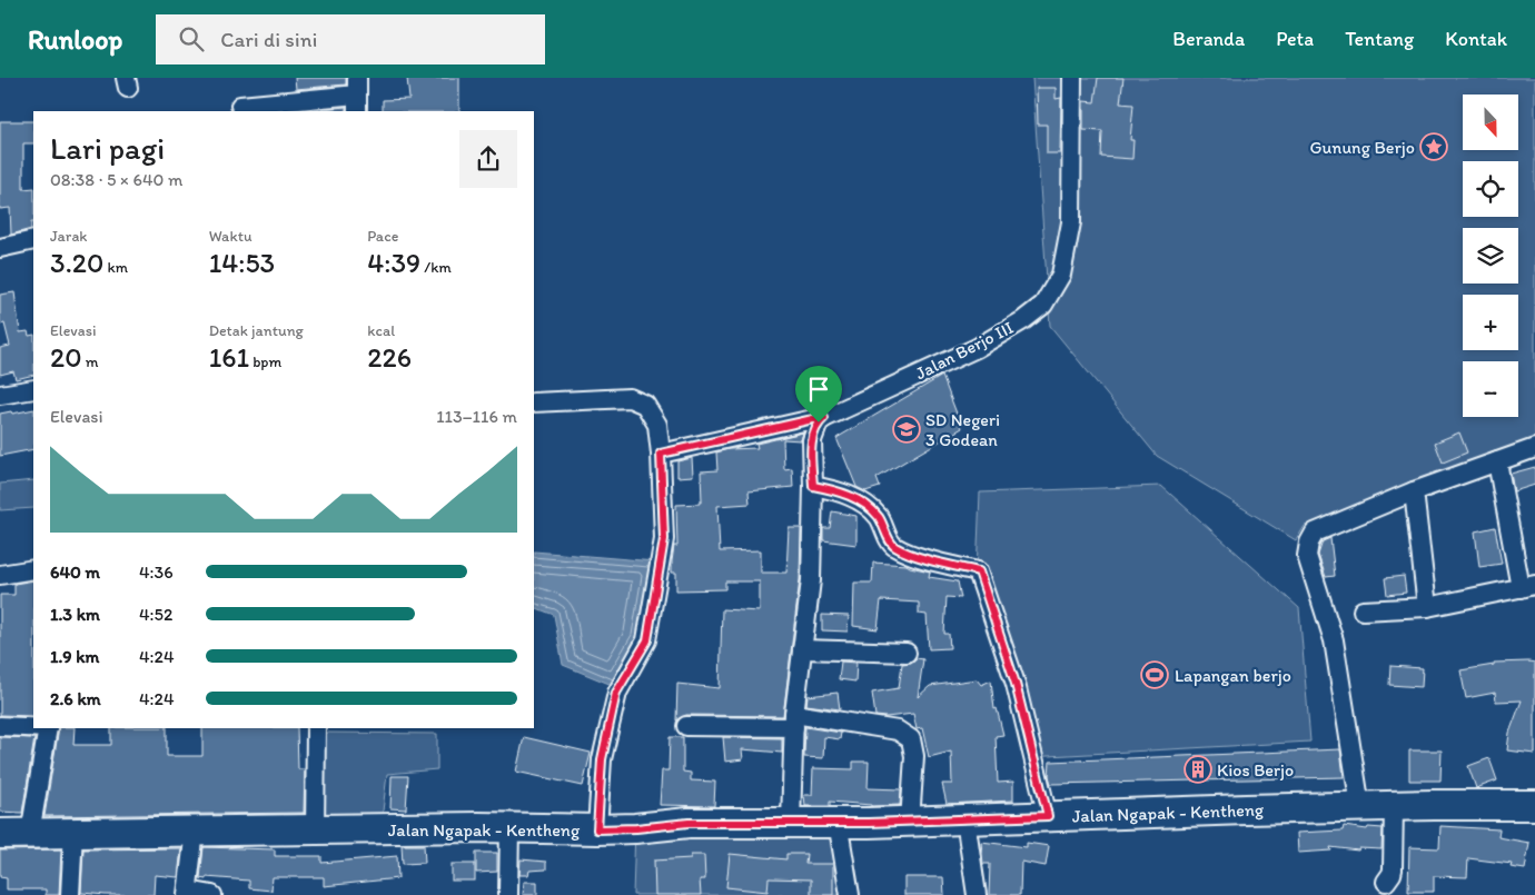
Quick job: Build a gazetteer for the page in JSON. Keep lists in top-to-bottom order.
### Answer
{
  "streets": {
    "main road": ["Jalan Ngapak - Kentheng"],
    "street": ["Jalan Berjo III"]
  },
  "places": {
    "place": ["Gunung Berjo"],
    "school or university": ["SD Negeri 3 Godean"],
    "sports": ["Lapangan berjo"],
    "building": ["Kios Berjo"]
  },
  "north": "bottom",
  "page": {
    "header": "Runloop",
    "search": "Cari di sini",
    "nav": [
      "Beranda",
      "Peta",
      "Tentang",
      "Kontak"
    ],
    "map_buttons": ["+", "−"],
    "heading": ["Lari pagi", "08:38 · 5 × 640 m"],
    "stats": [
      ["Jarak", "3.20 km"],
      ["Waktu", "14:53"],
      ["Pace", "4:39 /km"],
      ["Elevasi", "20 m"],
      ["Detak jantung", "161 bpm"],
      ["kcal", "226"]
    ],
    "chart": ["Elevasi", "113–116 m"],
    "list": [
      {
        "name": "640 m",
        "note": "4:36"
      },
      {
        "name": "1.3 km",
        "note": "4:52"
      },
      {
        "name": "1.9 km",
        "note": "4:24"
      },
      {
        "name": "2.6 km",
        "note": "4:24"
      }
    ]
  }
}
